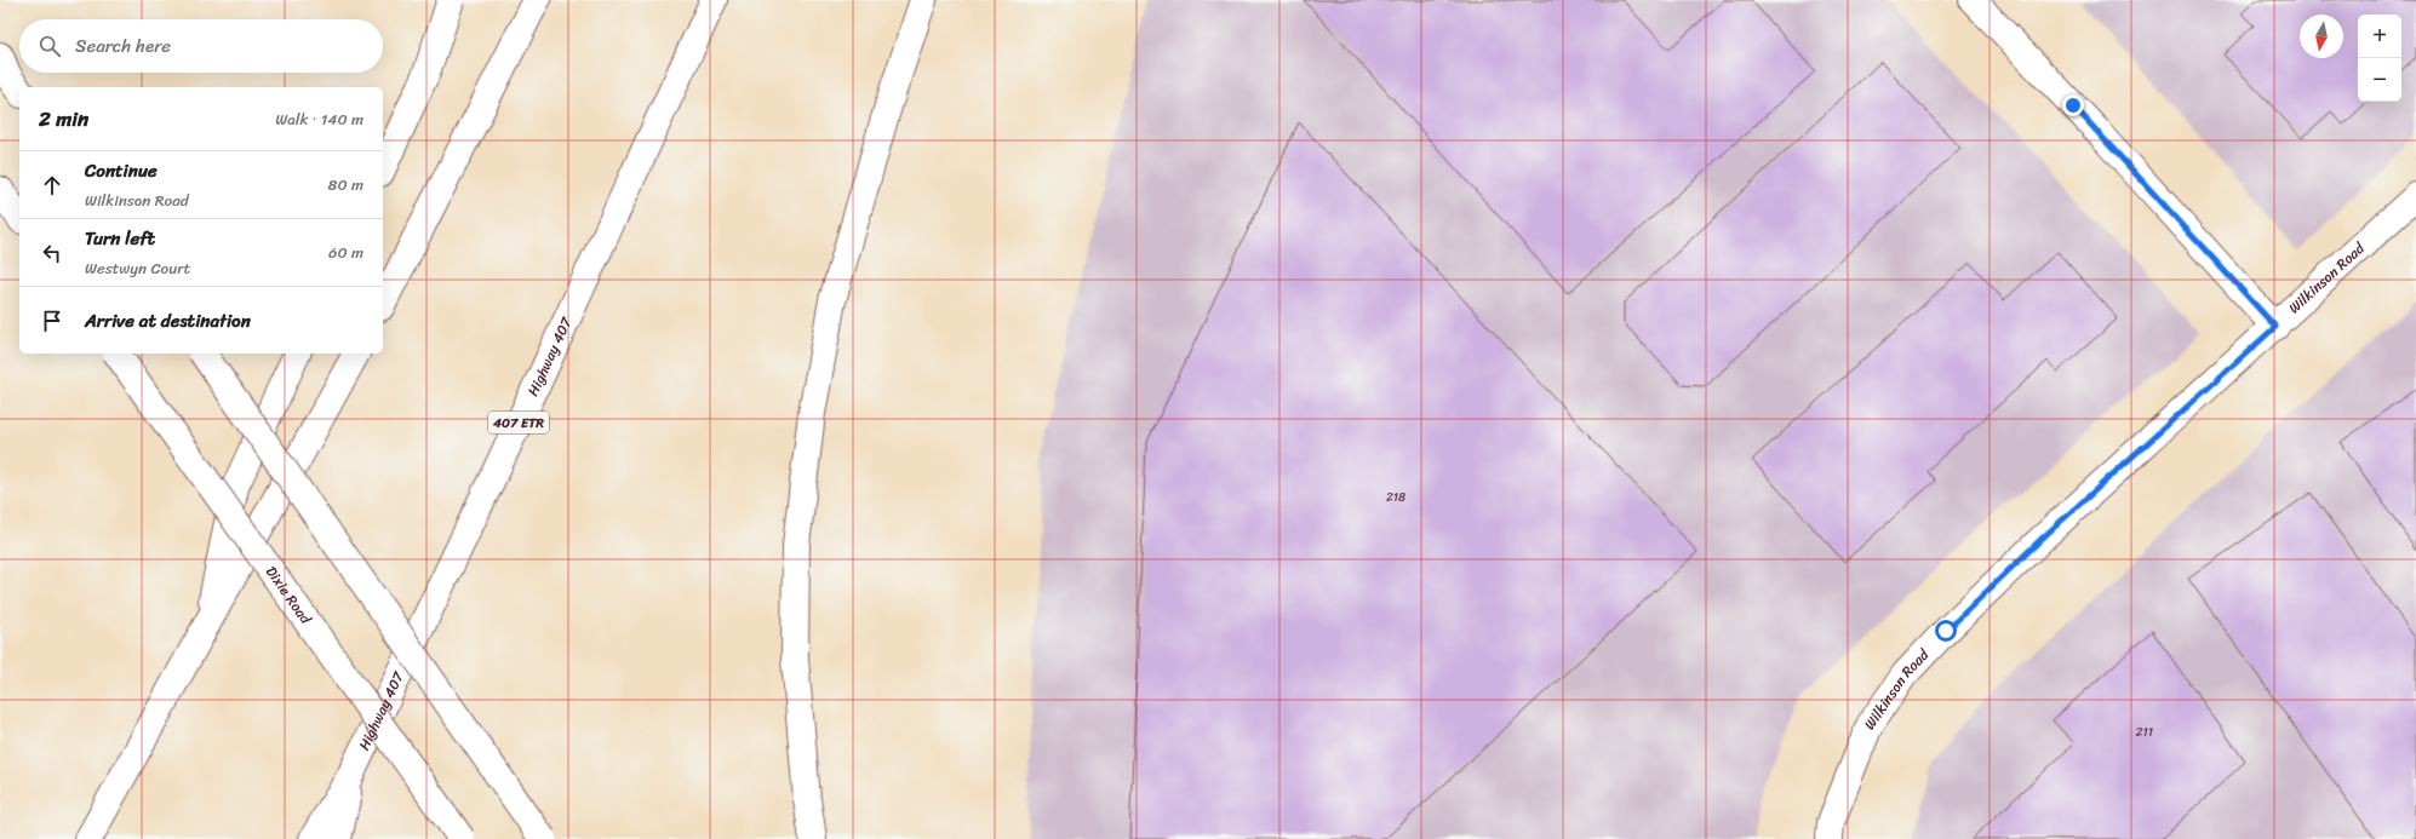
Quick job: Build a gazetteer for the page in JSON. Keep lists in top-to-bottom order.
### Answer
{
  "streets": {
    "main road": [
      "Wilkinson Road",
      "Highway 407",
      "407 ETR",
      "Dixie Road"
    ]
  },
  "house_numbers": ["218", "211"],
  "north": "bottom",
  "page": {
    "map_buttons": ["+", "−"],
    "search": "Search here",
    "heading": ["2 min", "Walk · 140 m"],
    "list": [
      ["Continue", "Wilkinson Road", "80 m"],
      ["Turn left", "Westwyn Court", "60 m"],
      "Arrive at destination"
    ]
  }
}
